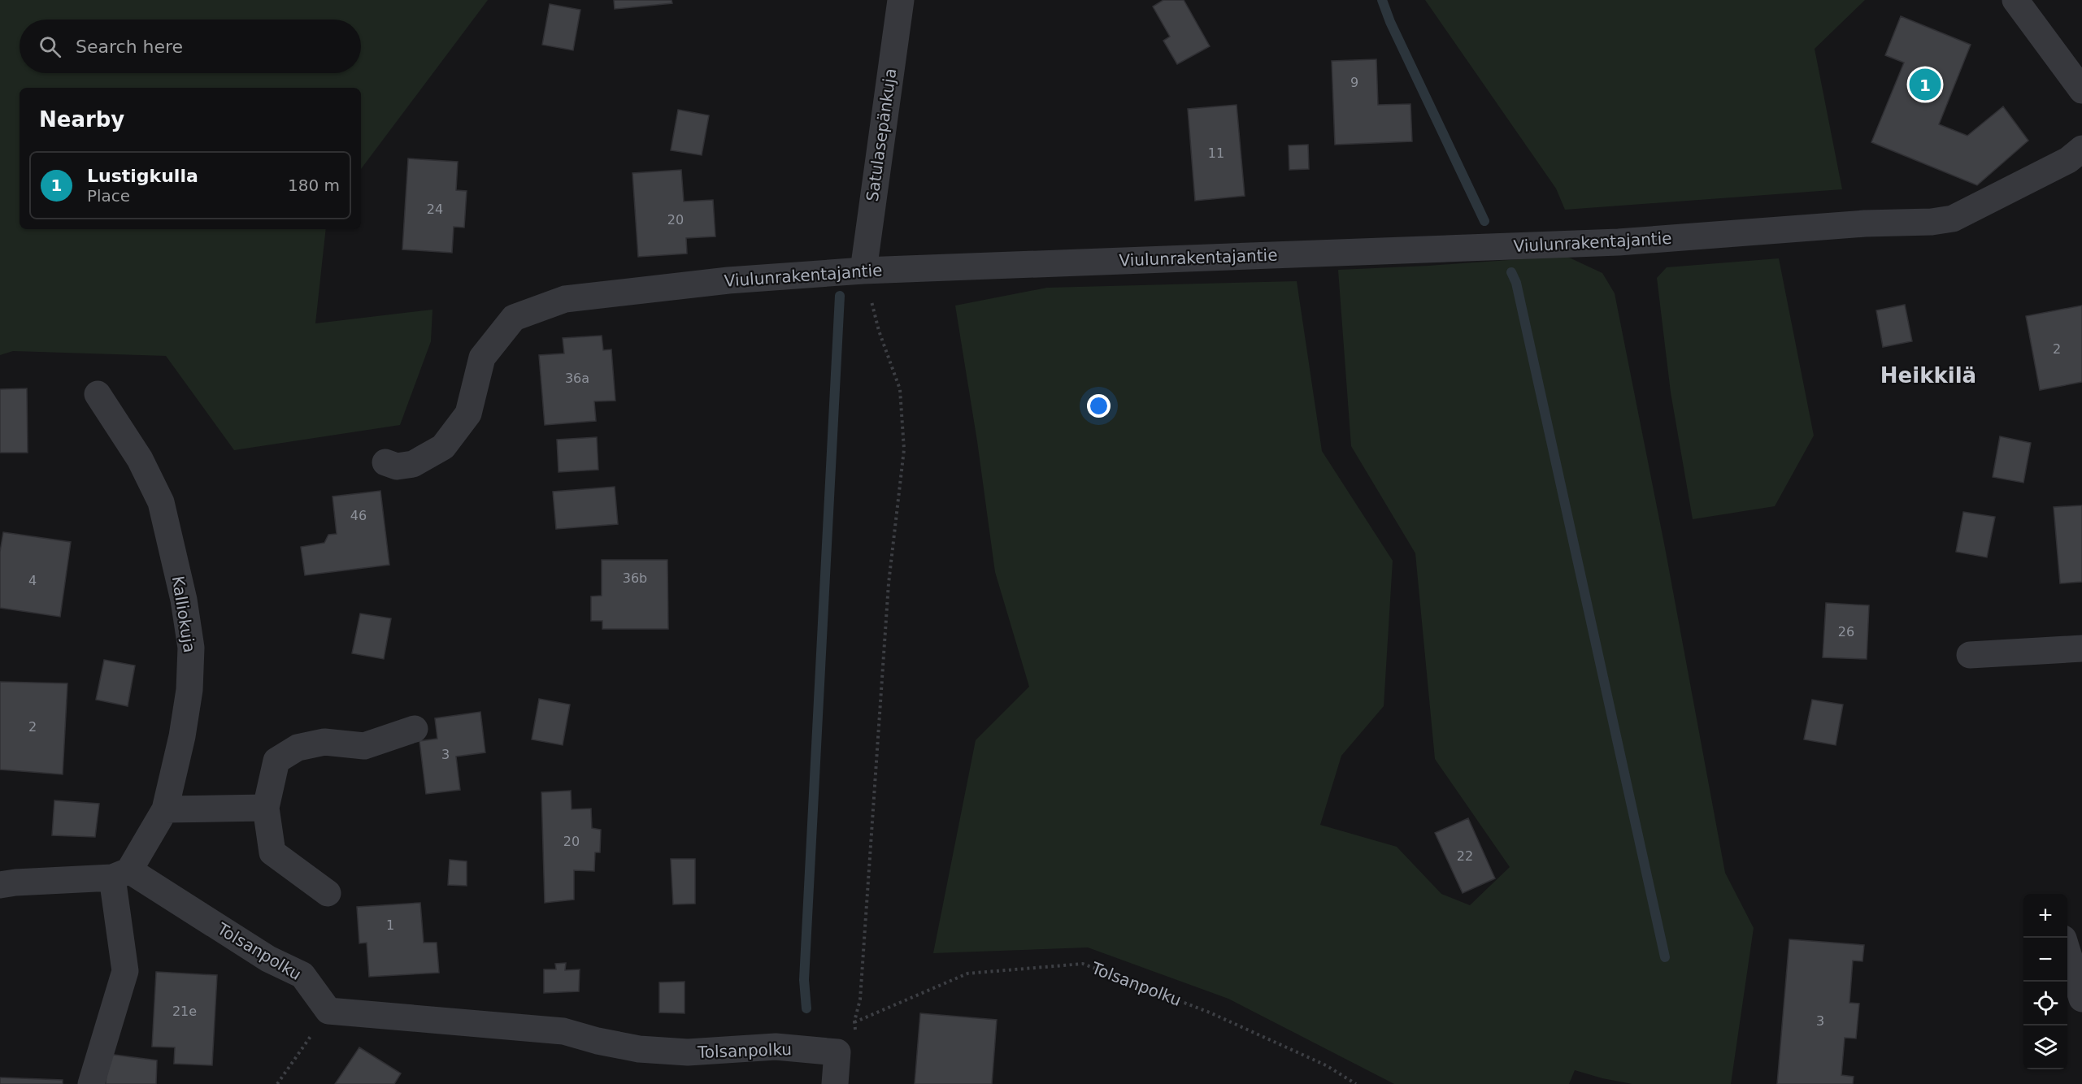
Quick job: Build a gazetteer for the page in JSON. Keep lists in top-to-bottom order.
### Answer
{
  "streets": {
    "street": [
      "Satulasepänkuja",
      "Viulunrakentajantie",
      "Kalliokuja",
      "Tolsanpolku"
    ]
  },
  "crossings": [
    ["Satulasepänkuja", "Viulunrakentajantie"],
    ["Kalliokuja", "Tolsanpolku"]
  ],
  "districts": ["Heikkilä"],
  "house_numbers": [
    "9",
    "11",
    "24",
    "20",
    "2",
    "36a",
    "46",
    "36b",
    "4",
    "26",
    "2",
    "3",
    "20",
    "22",
    "1",
    "21e",
    "3"
  ],
  "page": {
    "search": "Search here",
    "pins": "1",
    "heading": "Nearby",
    "list": [
      {
        "mark": "1",
        "name": "Lustigkulla",
        "note": "Place",
        "value": "180 m"
      }
    ],
    "map_buttons": ["+", "−"]
  }
}
